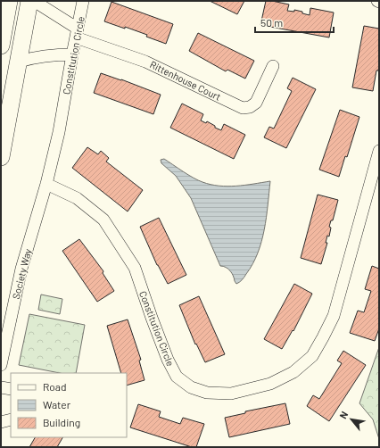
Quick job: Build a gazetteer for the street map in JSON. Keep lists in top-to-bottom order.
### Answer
{
  "streets": {
    "street": ["Constitution Circle", "Rittenhouse Court", "Society Way"]
  },
  "crossings": [
    ["Constitution Circle", "Rittenhouse Court"],
    ["Constitution Circle", "Society Way"]
  ],
  "legend": ["Road", "Water", "Building"],
  "scale_bar": "50 m",
  "north": "top left"
}
